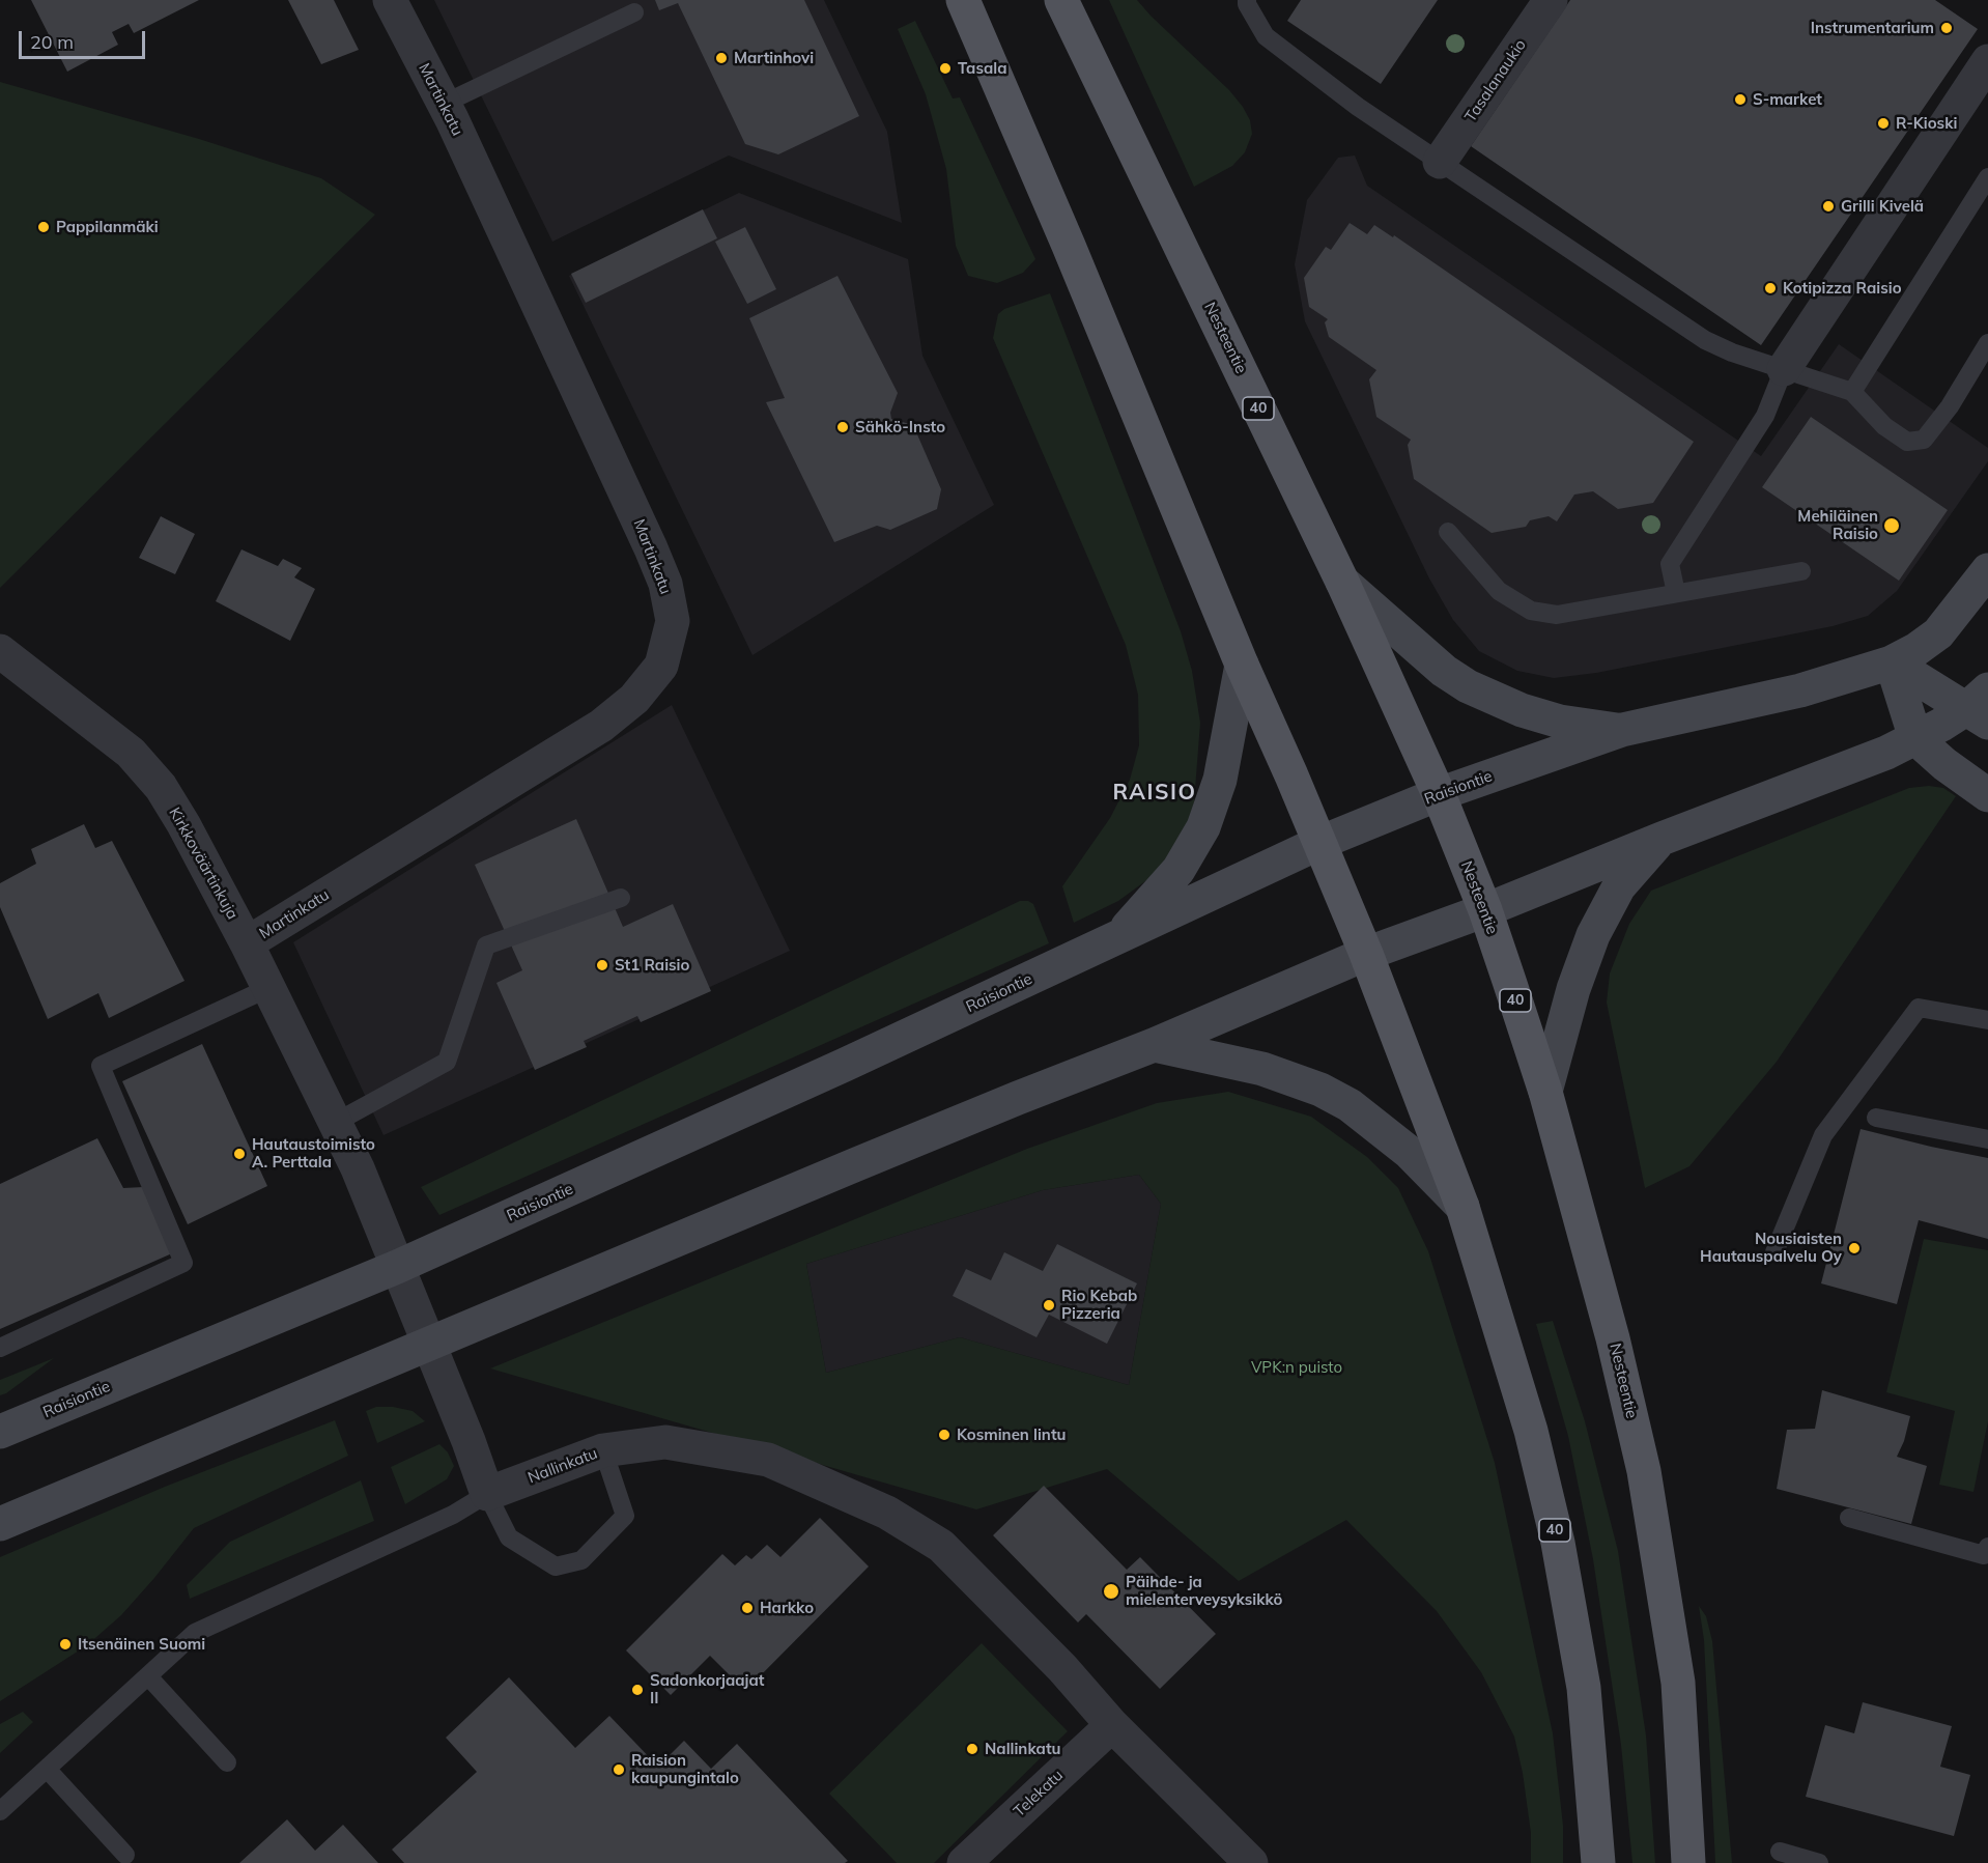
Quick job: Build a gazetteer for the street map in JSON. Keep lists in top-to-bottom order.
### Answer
{
  "streets": {
    "main road": ["Nesteentie", "40", "Raisiontie"],
    "street": [
      "Tasalanaukio",
      "Martinkatu",
      "Kirkkoväärtinkuja",
      "Nallinkatu",
      "Telekatu"
    ]
  },
  "crossings": [
    ["Martinkatu", "Kirkkoväärtinkuja"],
    ["Nesteentie", "Raisiontie"],
    ["40", "Raisiontie"],
    ["Raisiontie", "Kirkkoväärtinkuja"],
    ["Nallinkatu", "Telekatu"]
  ],
  "districts": ["RAISIO"],
  "parks": ["VPK:n puisto"],
  "places": [
    "Instrumentarium",
    "Martinhovi",
    "Tasala",
    "S-market",
    "R-Kioski",
    "Grilli Kivelä",
    "Pappilanmäki",
    "Kotipizza Raisio",
    "Sähkö-Insto",
    "Mehiläinen Raisio",
    "St1 Raisio",
    "Hautaustoimisto A. Perttala",
    "Nousiaisten Hautauspalvelu Oy",
    "Rio Kebab Pizzeria",
    "Kosminen lintu",
    "Päihde- ja mielenterveysyksikkö",
    "Harkko",
    "Itsenäinen Suomi",
    "Sadonkorjaajat II",
    "Nallinkatu",
    "Raision kaupungintalo"
  ],
  "scale_bar": "20 m"
}
